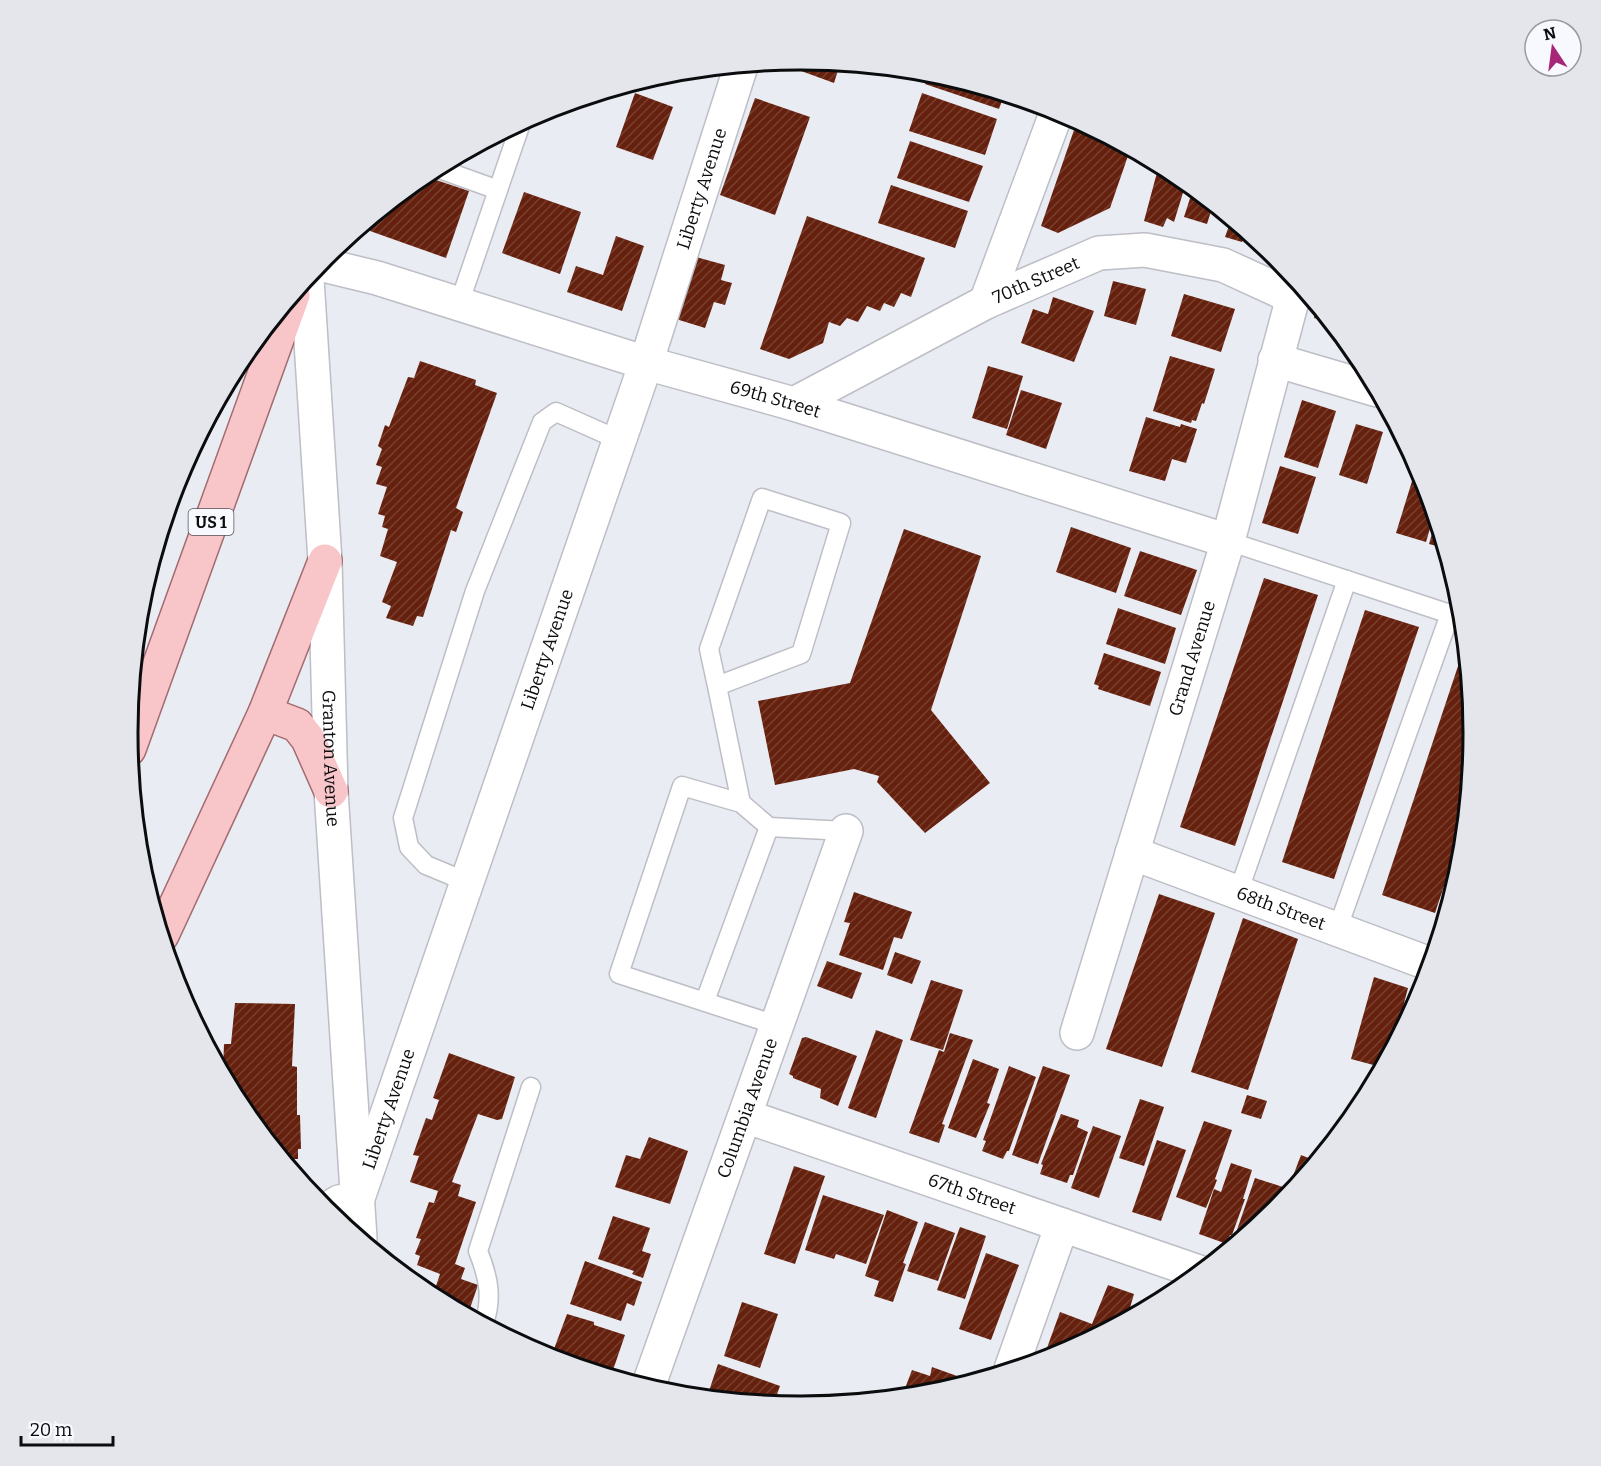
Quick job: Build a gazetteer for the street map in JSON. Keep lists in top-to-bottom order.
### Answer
{
  "streets": {
    "main road": ["US 1"],
    "street": [
      "Liberty Avenue",
      "70th Street",
      "69th Street",
      "Grand Avenue",
      "Granton Avenue",
      "68th Street",
      "Columbia Avenue",
      "67th Street"
    ]
  },
  "crossings": [
    ["Liberty Avenue", "69th Street"],
    ["Liberty Avenue", "Granton Avenue"],
    ["70th Street", "69th Street"],
    ["69th Street", "Grand Avenue"],
    ["Grand Avenue", "68th Street"],
    ["Columbia Avenue", "67th Street"]
  ],
  "scale_bar": "20 m",
  "north": "top"
}
